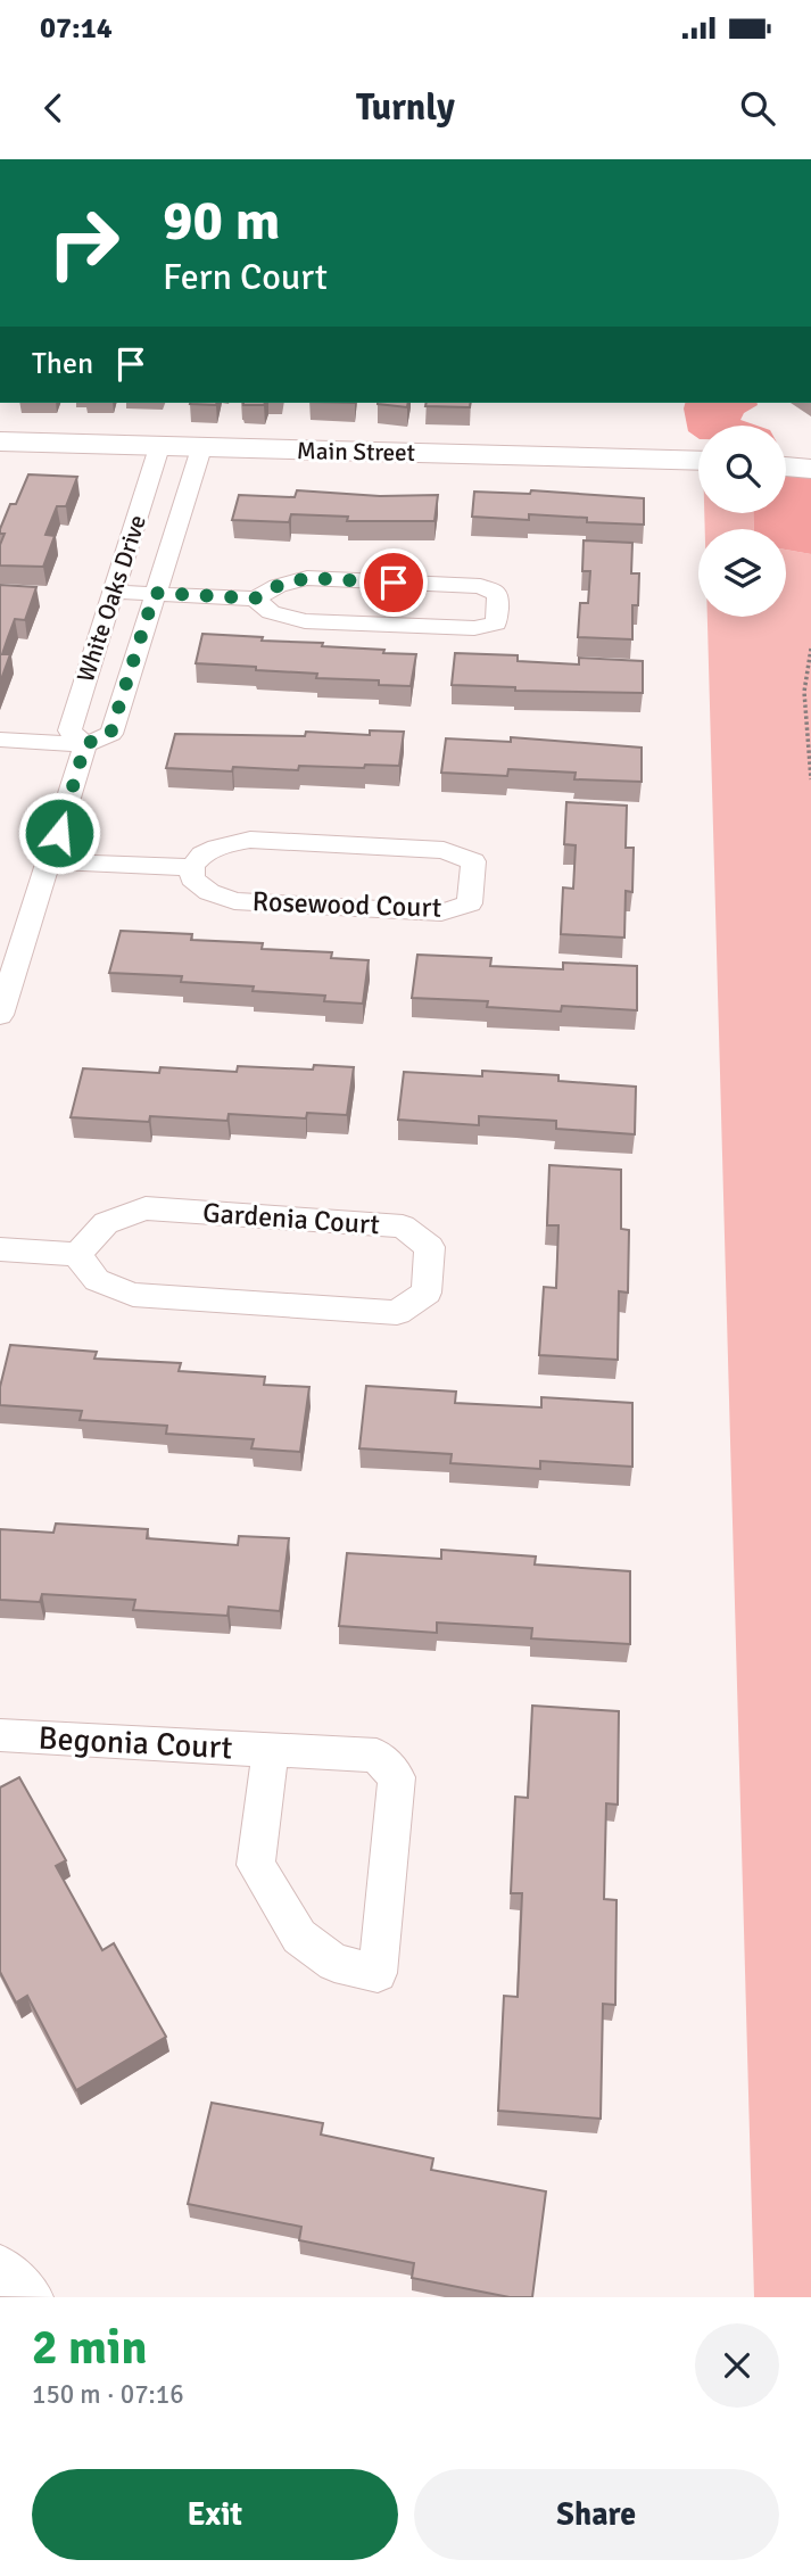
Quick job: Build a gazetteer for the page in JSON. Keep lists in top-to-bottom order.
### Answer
{
  "streets": {
    "main road": ["Main Street"],
    "street": [
      "White Oaks Drive",
      "Rosewood Court",
      "Gardenia Court",
      "Begonia Court"
    ]
  },
  "crossings": [
    ["Main Street", "White Oaks Drive"]
  ],
  "page": {
    "status": "07:14",
    "header": "Turnly",
    "turn": ["90 m", "Fern Court"],
    "then": "Then",
    "heading": ["2 min", "150 m · 07:16"],
    "buttons": ["Exit", "Share"]
  }
}
